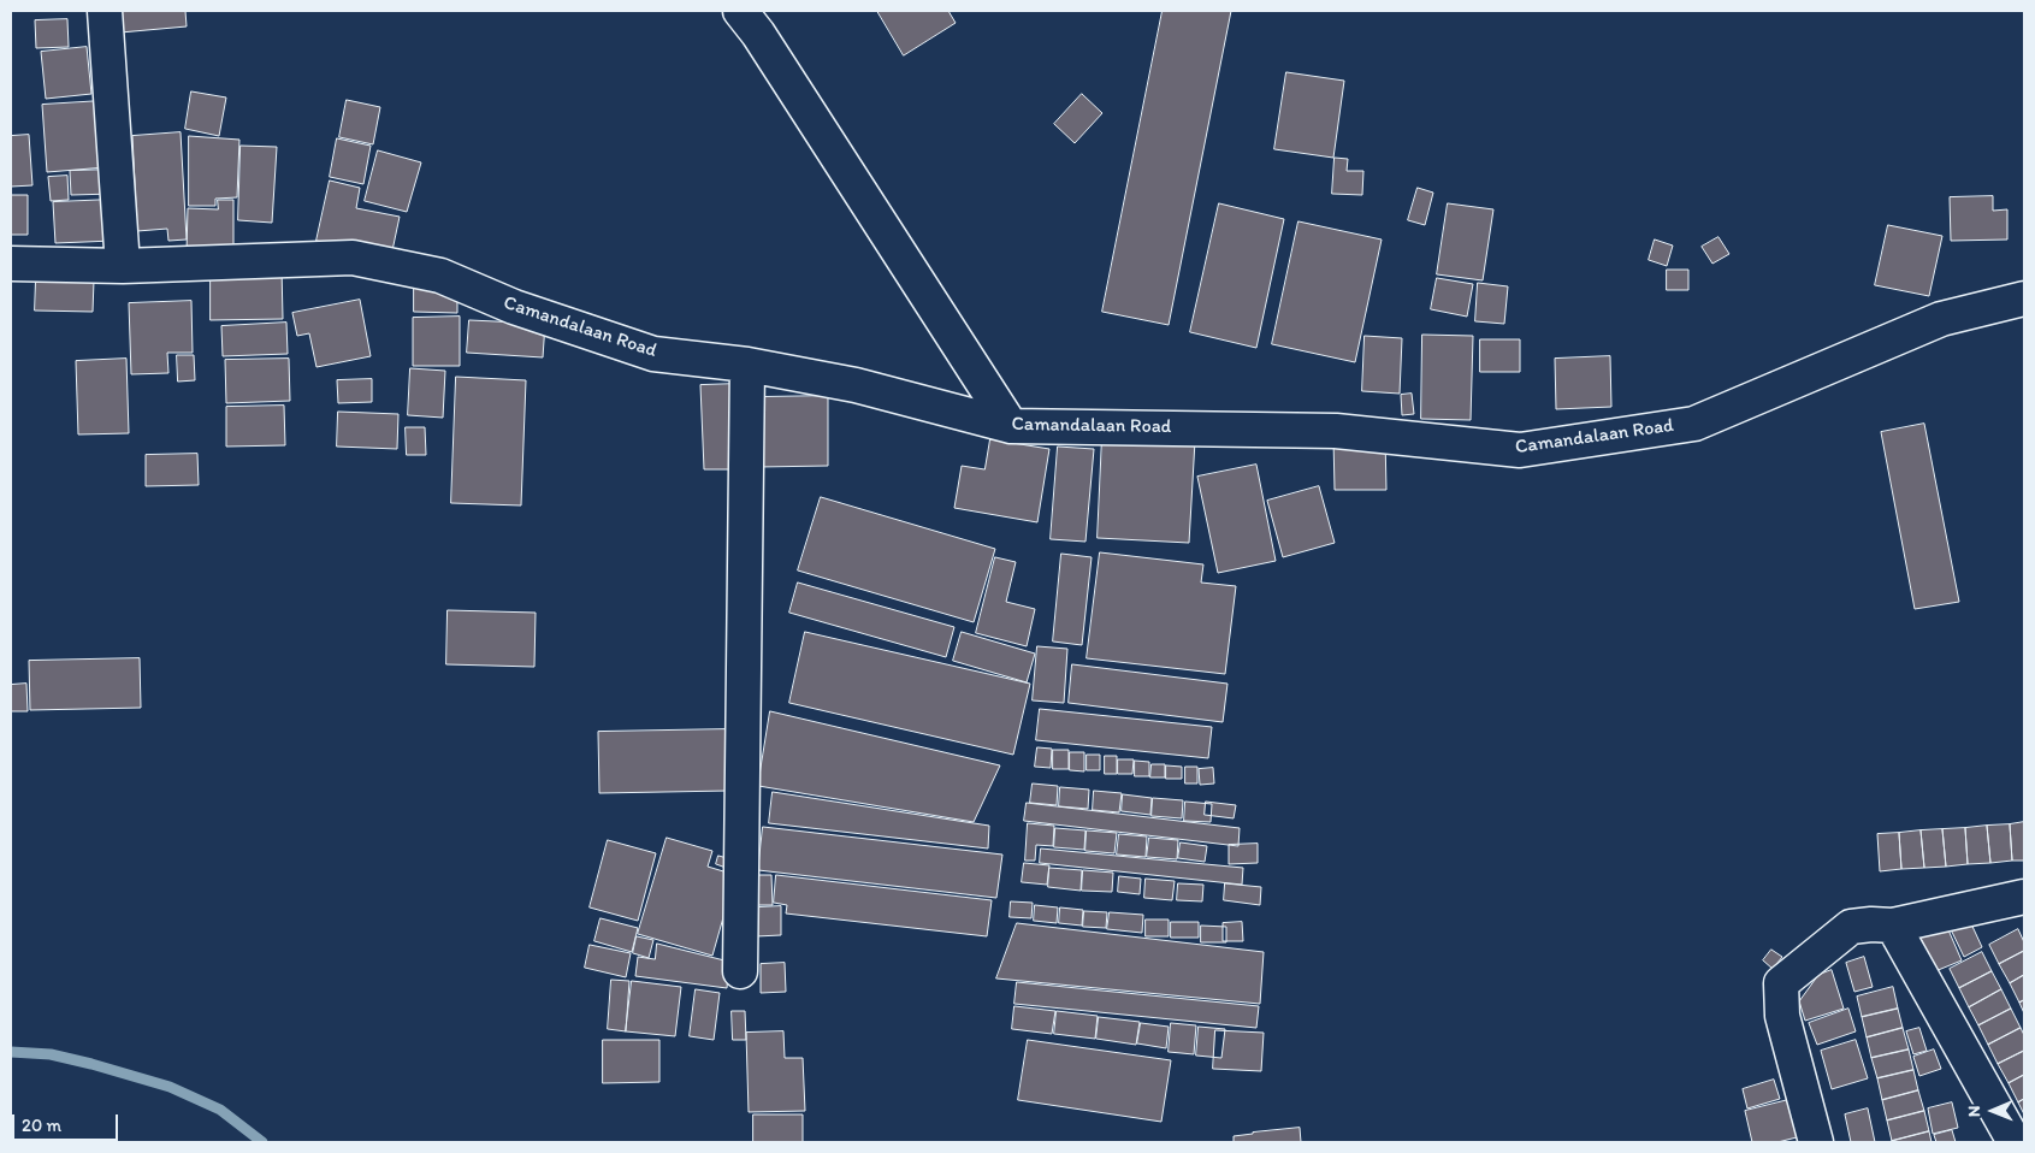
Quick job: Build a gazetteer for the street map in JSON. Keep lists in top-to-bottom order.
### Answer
{
  "streets": {
    "street": ["Camandalaan Road"]
  },
  "scale_bar": "20 m",
  "north": "left"
}
